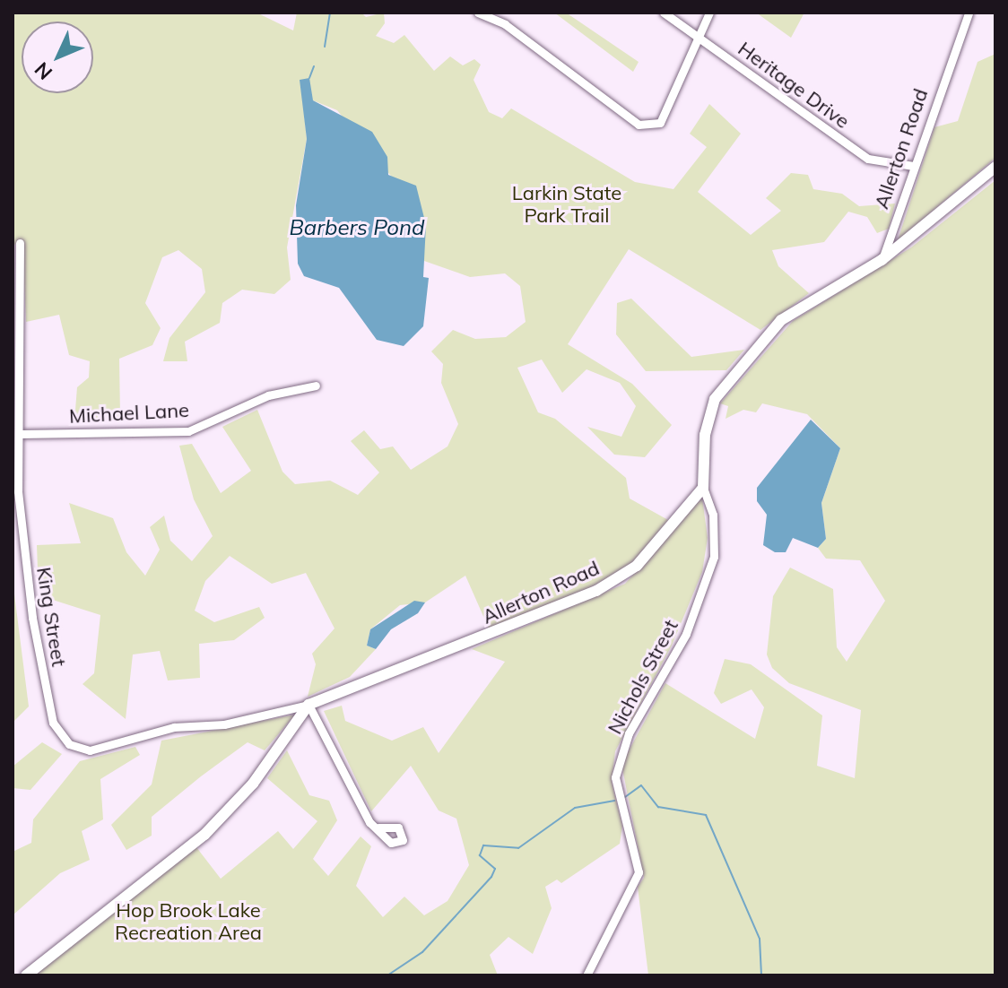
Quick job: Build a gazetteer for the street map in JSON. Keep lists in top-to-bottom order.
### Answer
{
  "streets": {
    "street": [
      "Heritage Drive",
      "Allerton Road",
      "Michael Lane",
      "King Street",
      "Nichols Street"
    ]
  },
  "crossings": [
    ["Heritage Drive", "Allerton Road"],
    ["Allerton Road", "King Street"],
    ["Allerton Road", "Nichols Street"],
    ["Michael Lane", "King Street"]
  ],
  "water": ["Barbers Pond"],
  "parks": ["Larkin State Park Trail", "Hop Brook Lake Recreation Area"],
  "north": "bottom left"
}
